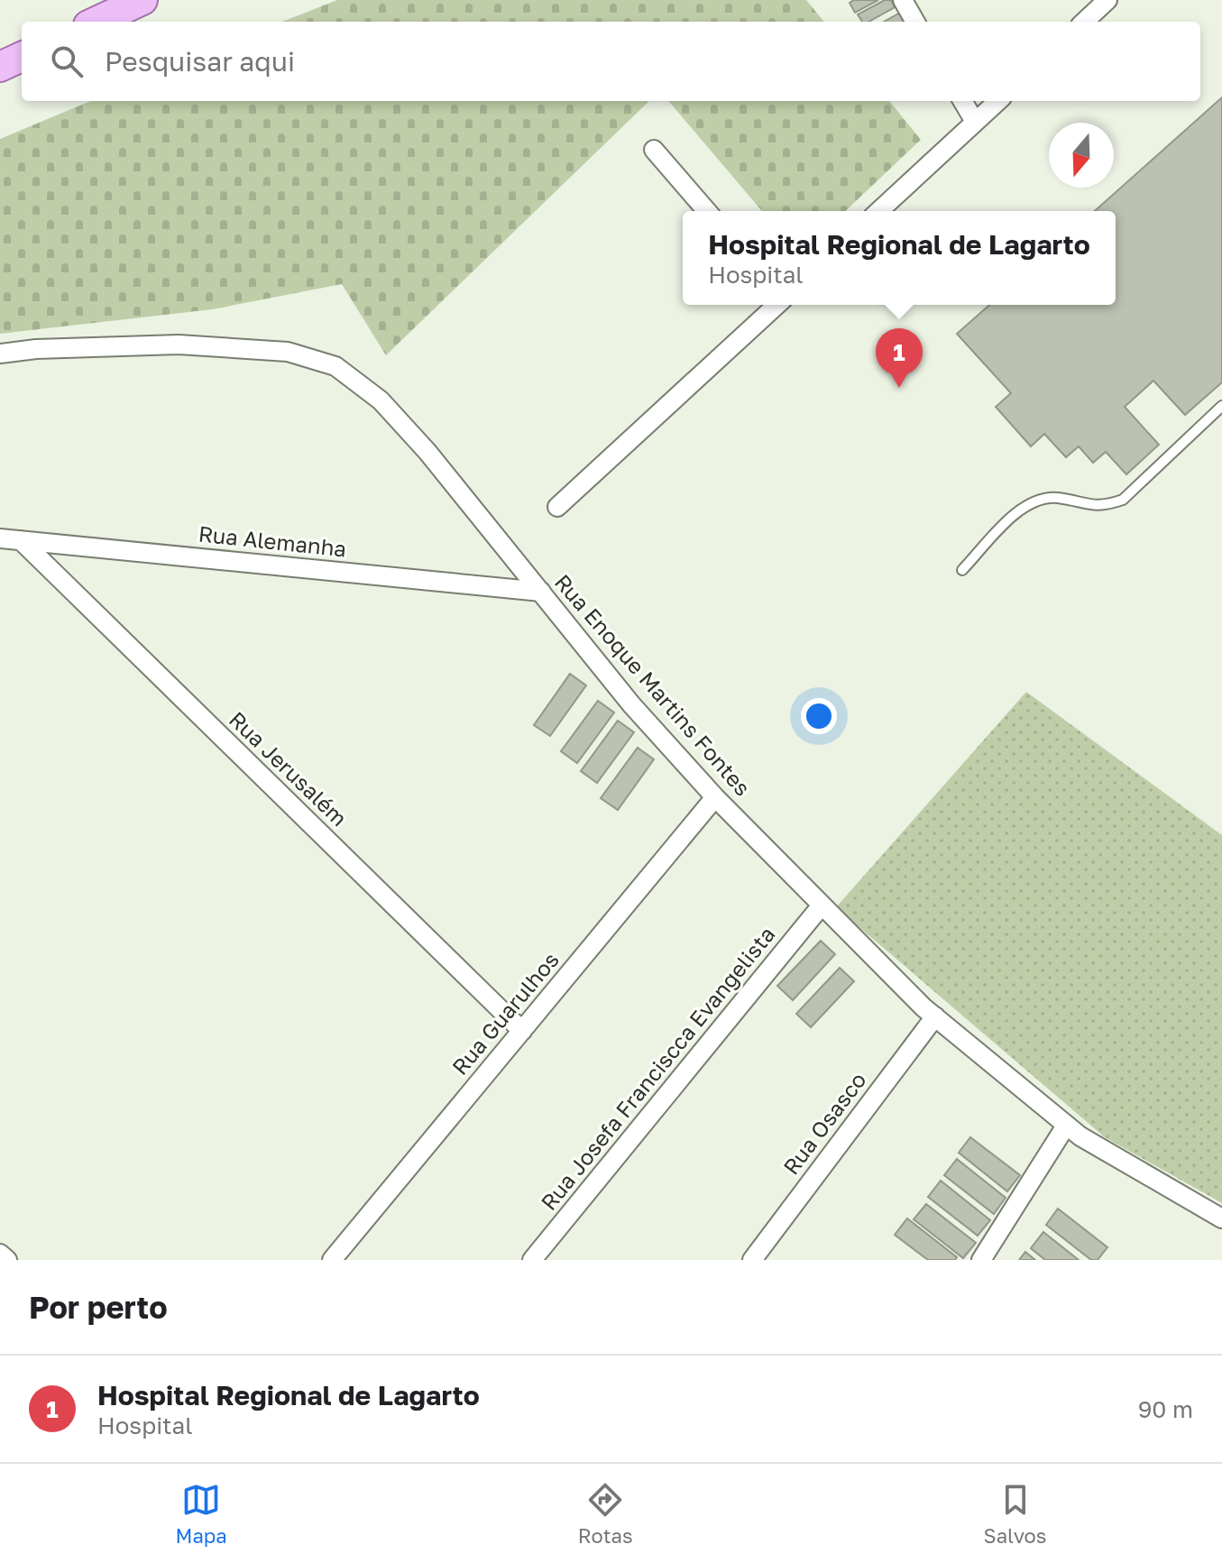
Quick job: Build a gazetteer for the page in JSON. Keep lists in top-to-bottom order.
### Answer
{
  "streets": {
    "street": [
      "Rua Alemanha",
      "Rua Enoque Martins Fontes",
      "Rua Jerusalém",
      "Rua Guarulhos",
      "Rua Josefa Franciscca Evangelista",
      "Rua Osasco"
    ]
  },
  "crossings": [
    ["Rua Alemanha", "Rua Enoque Martins Fontes"],
    ["Rua Alemanha", "Rua Jerusalém"],
    ["Rua Enoque Martins Fontes", "Rua Guarulhos"],
    ["Rua Enoque Martins Fontes", "Rua Josefa Franciscca Evangelista"],
    ["Rua Enoque Martins Fontes", "Rua Osasco"],
    ["Rua Jerusalém", "Rua Guarulhos"]
  ],
  "north": "bottom",
  "page": {
    "search": "Pesquisar aqui",
    "popup": ["Hospital Regional de Lagarto", "Hospital"],
    "pins": "1",
    "heading": "Por perto",
    "list": [
      {
        "mark": "1",
        "name": "Hospital Regional de Lagarto",
        "note": "Hospital",
        "value": "90 m"
      }
    ],
    "nav": ["Mapa", "Rotas", "Salvos"]
  }
}
